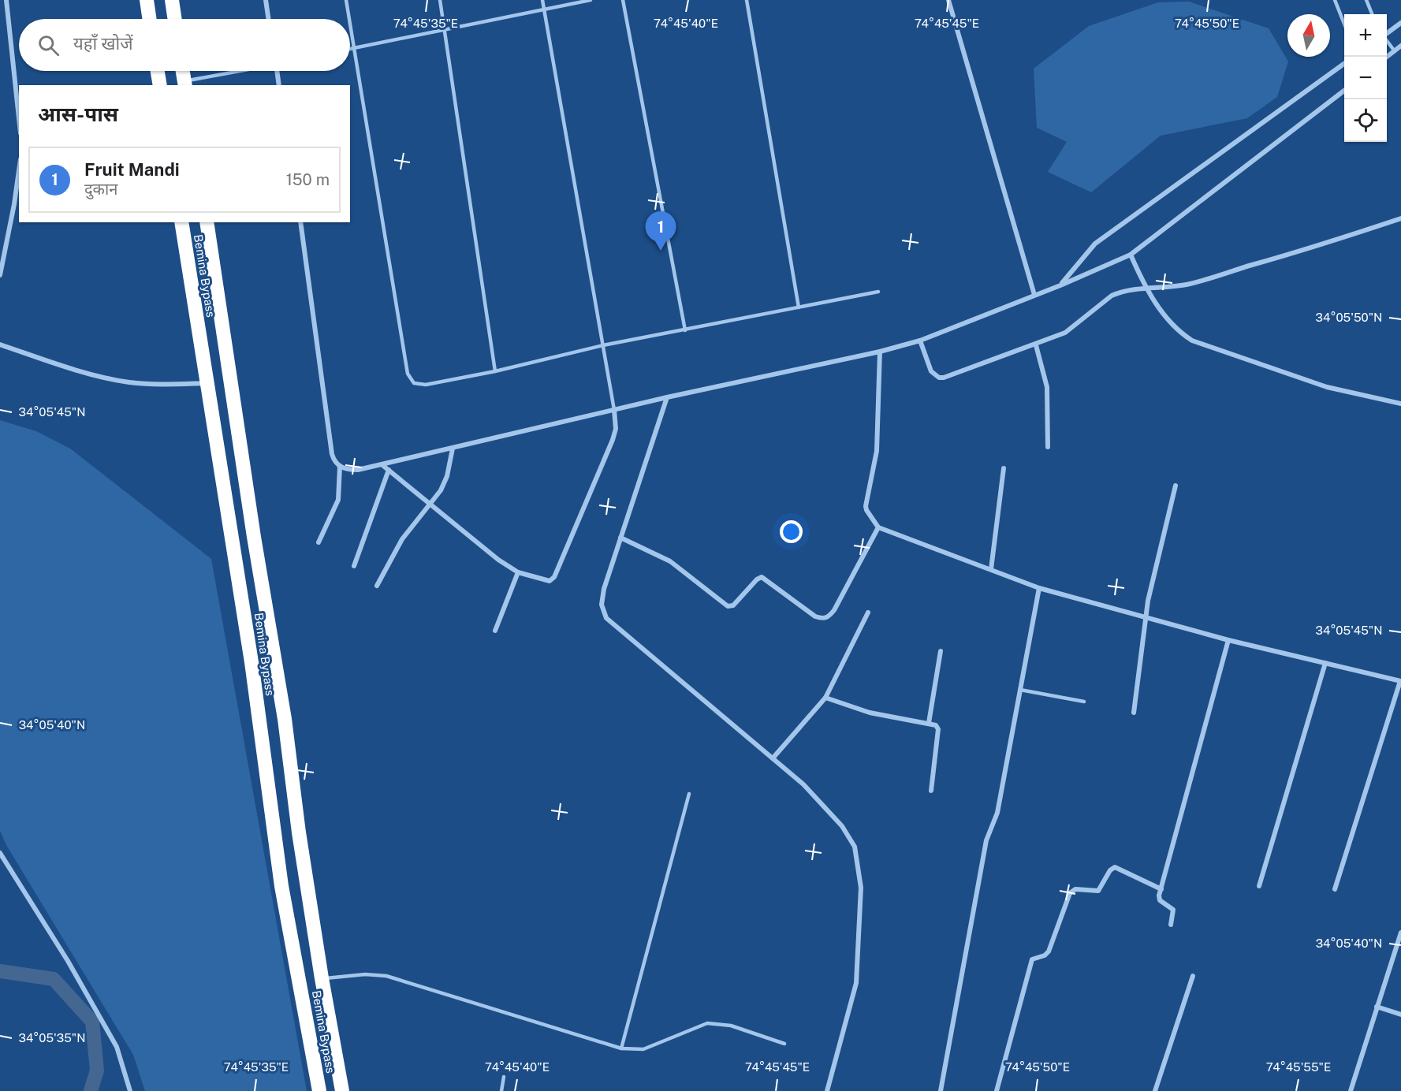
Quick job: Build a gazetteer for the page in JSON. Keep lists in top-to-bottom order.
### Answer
{
  "streets": {
    "highway": ["Bemina Bypass"]
  },
  "north": "top",
  "page": {
    "map_buttons": ["+", "−"],
    "search": "यहाँ खोजें",
    "heading": "आस-पास",
    "list": [
      {
        "mark": "1",
        "name": "Fruit Mandi",
        "note": "दुकान",
        "value": "150 m"
      }
    ],
    "pins": "1"
  },
  "coordinates": [
    "74°45'35\"E",
    "74°45'40\"E",
    "74°45'45\"E",
    "74°45'50\"E",
    "34°05'50\"N",
    "34°05'45\"N",
    "34°05'40\"N",
    "34°05'35\"N",
    "74°45'55\"E"
  ]
}
